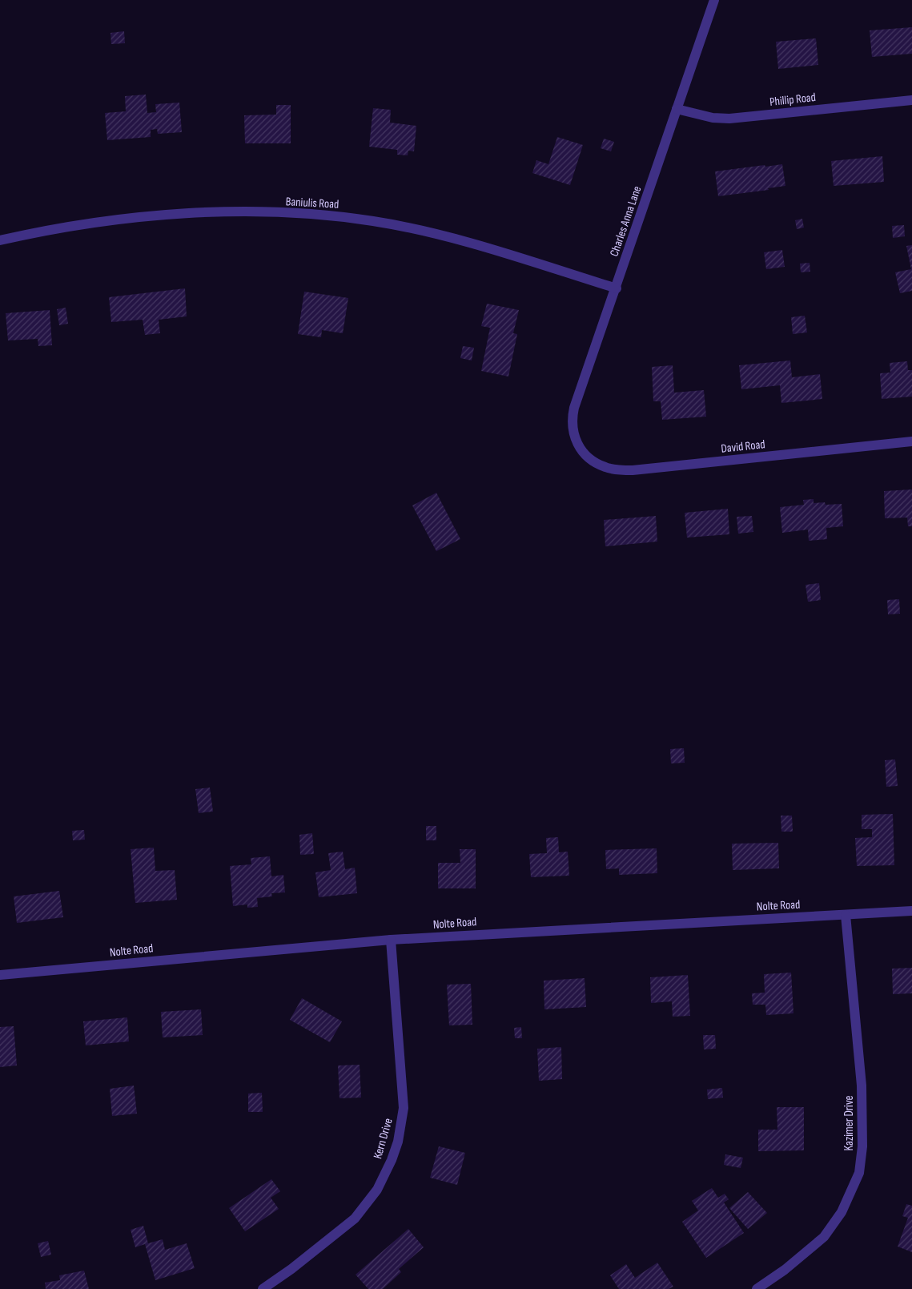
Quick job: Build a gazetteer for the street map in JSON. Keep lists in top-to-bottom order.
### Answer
{
  "streets": {
    "street": [
      "Phillip Road",
      "Baniulis Road",
      "Charles Anna Lane",
      "David Road",
      "Nolte Road",
      "Kazimer Drive",
      "Kern Drive"
    ]
  },
  "crossings": [
    ["Phillip Road", "Charles Anna Lane"],
    ["Baniulis Road", "Charles Anna Lane"],
    ["Charles Anna Lane", "David Road"],
    ["Nolte Road", "Kazimer Drive"],
    ["Nolte Road", "Kern Drive"]
  ]
}
